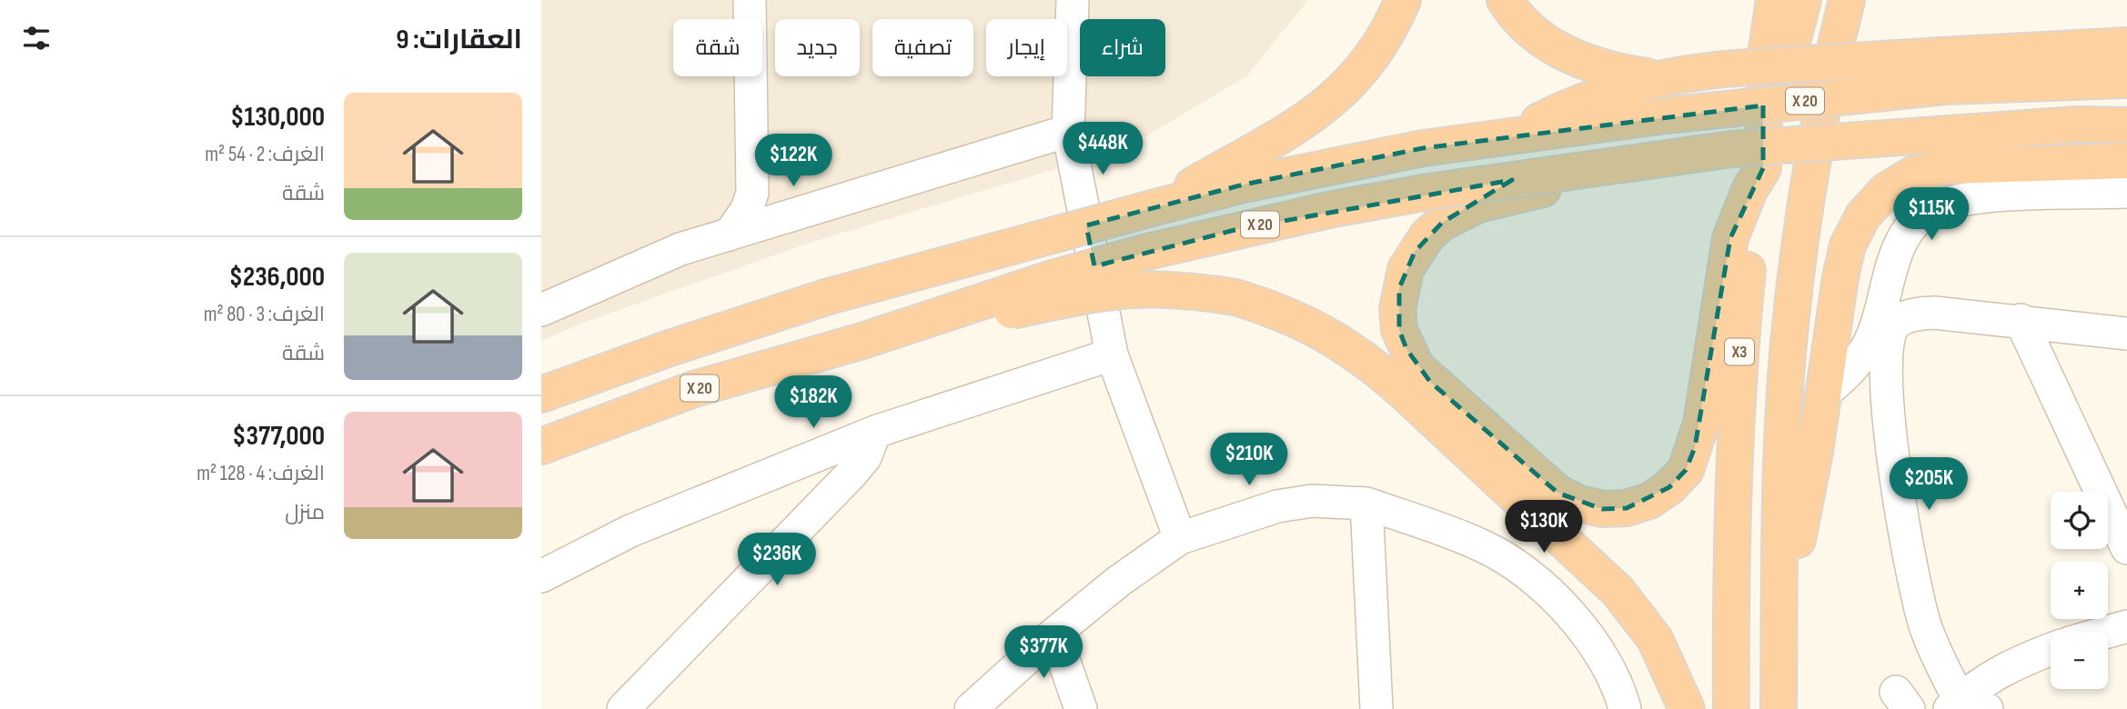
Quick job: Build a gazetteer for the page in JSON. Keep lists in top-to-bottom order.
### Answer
{
  "streets": {
    "highway": ["X 20", "X3"]
  },
  "page": {
    "heading": "العقارات: 9",
    "chip": [
      "شراء",
      "إيجار",
      "تصفية",
      "جديد",
      "شقة"
    ],
    "list": [
      {
        "name": "$130,000",
        "note": "الغرف: 2 · 54 m² · شقة"
      },
      {
        "name": "$236,000",
        "note": "الغرف: 3 · 80 m² · شقة"
      },
      {
        "name": "$377,000",
        "note": "الغرف: 4 · 128 m² · منزل"
      }
    ],
    "price": [
      "$448K",
      "$122K",
      "$115K",
      "$182K",
      "$210K",
      "$205K",
      "$130K",
      "$236K",
      "$377K"
    ],
    "map_buttons": ["+", "−"]
  }
}
